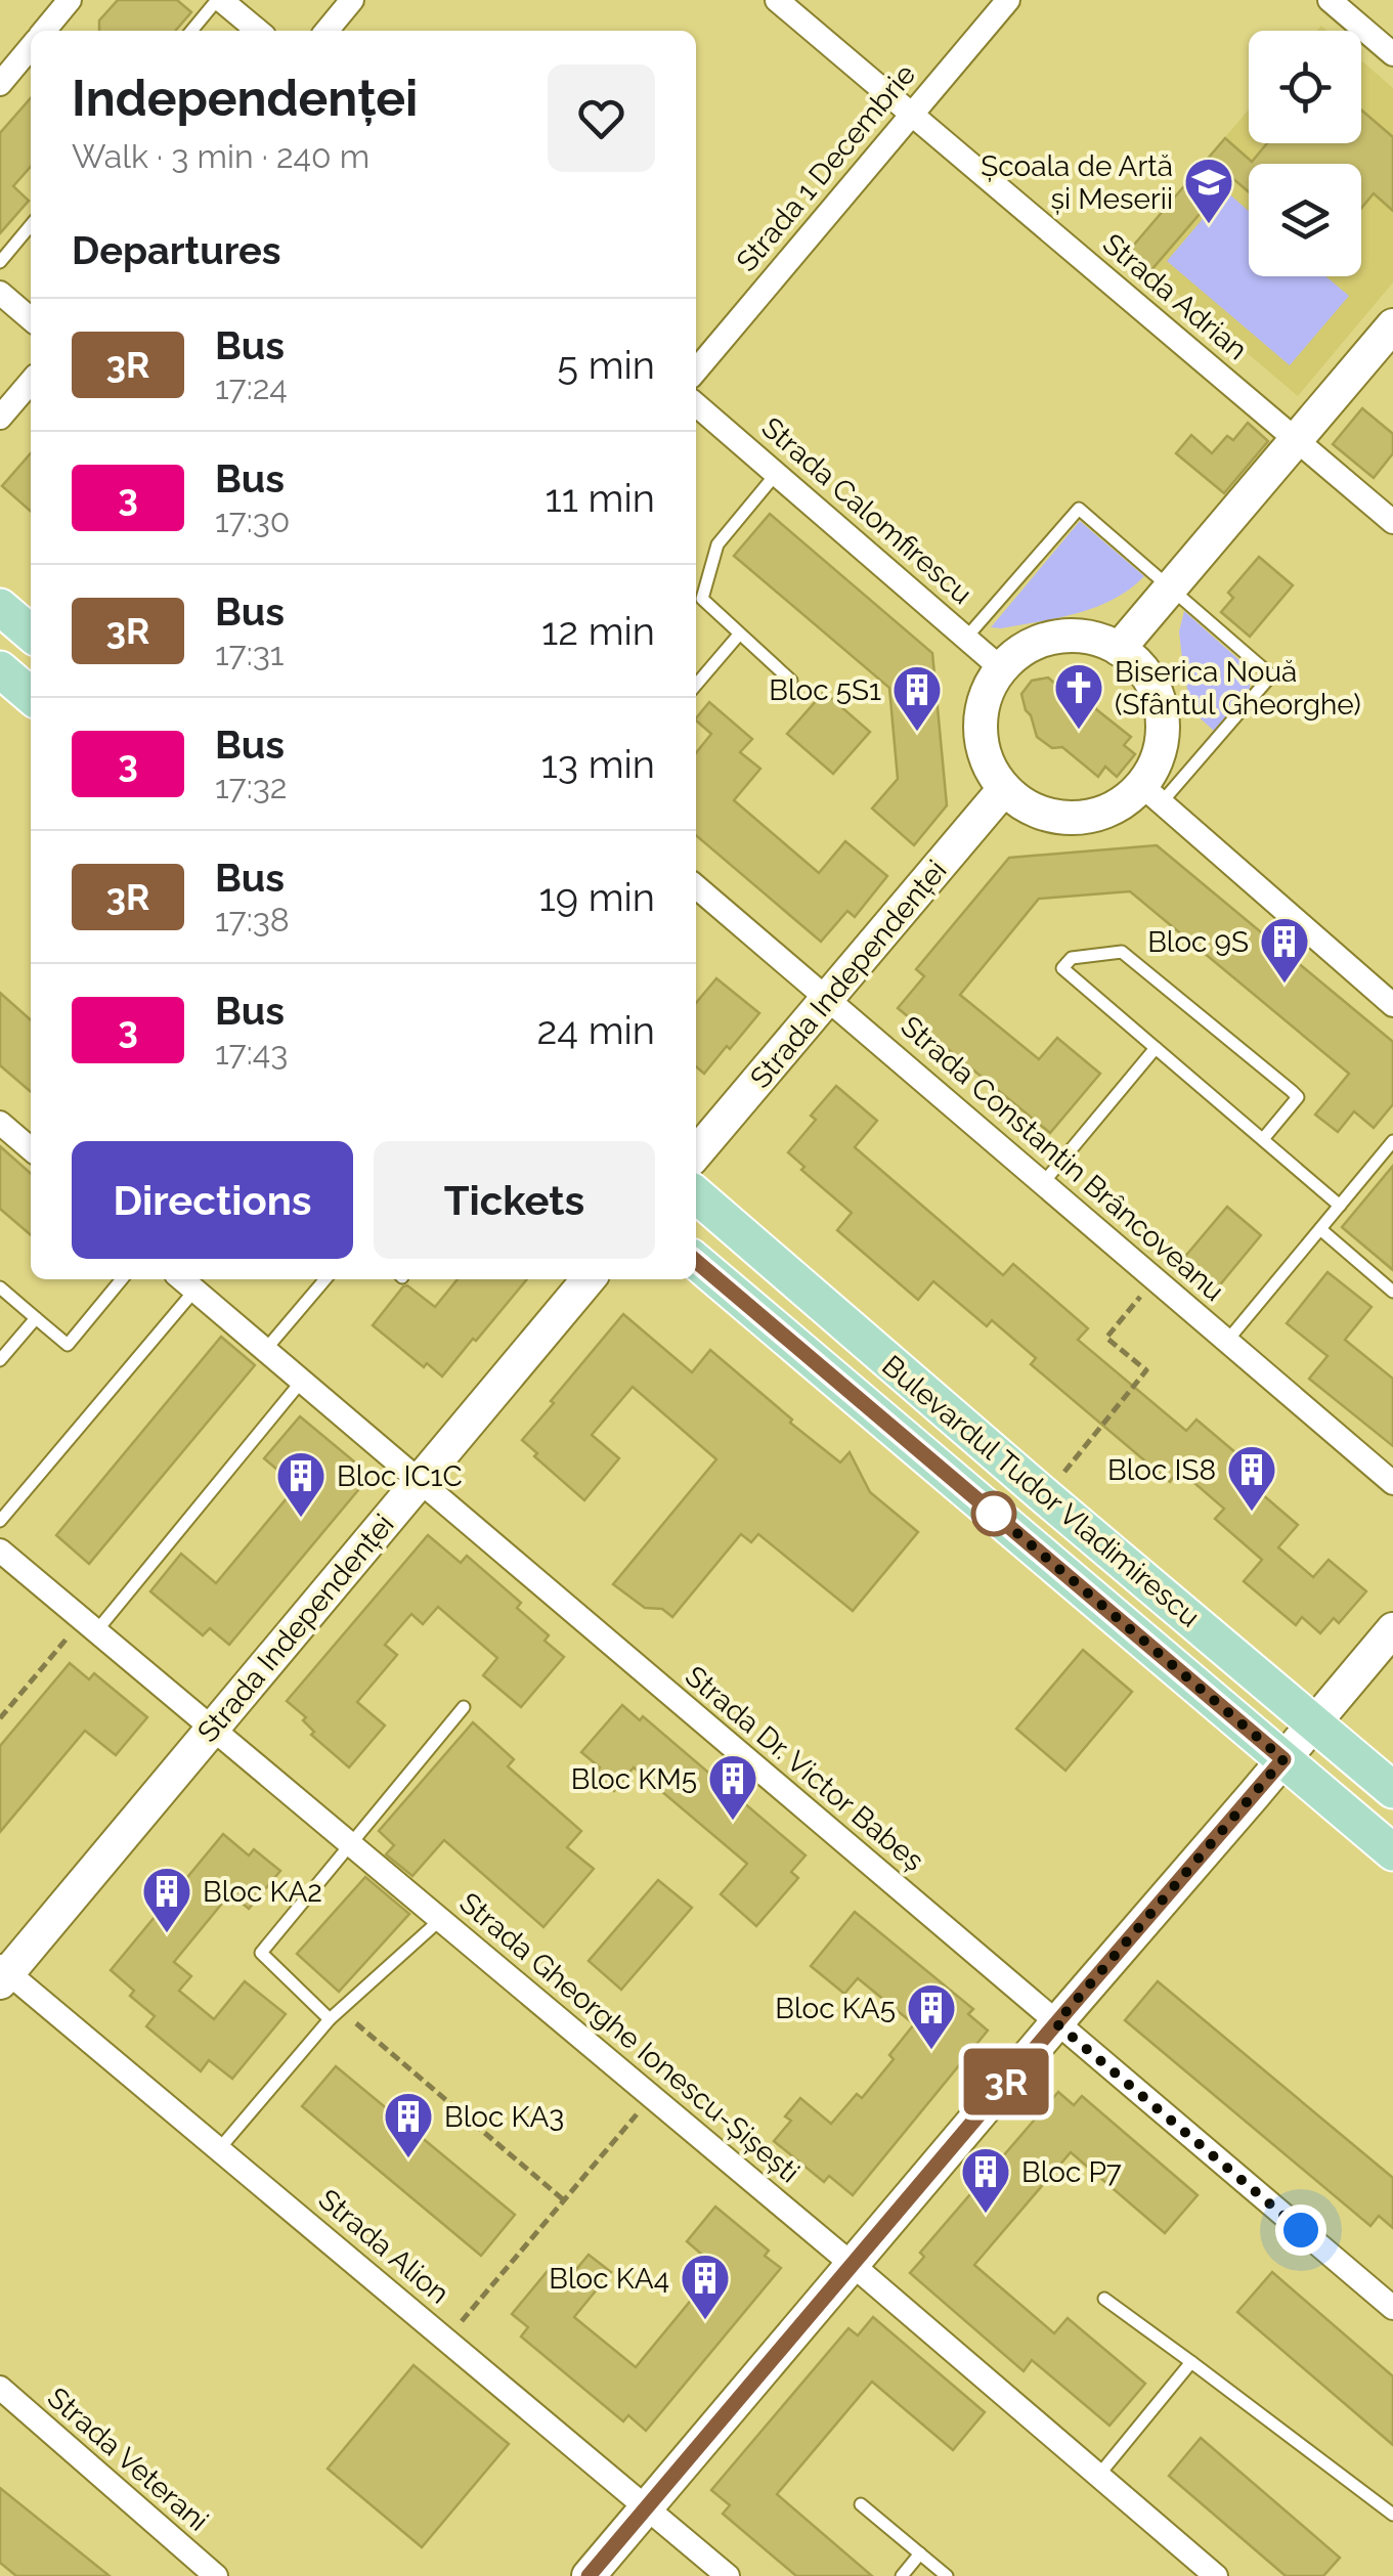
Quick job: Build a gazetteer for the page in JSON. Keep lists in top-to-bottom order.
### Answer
{
  "streets": {
    "main road": ["Bulevardul Tudor Vladimirescu"],
    "street": [
      "Strada 1 Decembrie",
      "Strada Adrian",
      "Strada Calomfirescu",
      "Strada Independenței",
      "Strada Constantin Brâncoveanu",
      "Strada Dr. Victor Babeș",
      "Strada Gheorghe Ionescu-Șișești",
      "Strada Alion",
      "Strada Veterani"
    ]
  },
  "crossings": [
    ["Strada 1 Decembrie", "Strada Adrian"],
    ["Strada Calomfirescu", "Strada Independenței"],
    ["Strada Independenței", "Strada Constantin Brâncoveanu"],
    ["Strada Independenței", "Strada Dr. Victor Babeș"],
    ["Strada Independenței", "Strada Gheorghe Ionescu-Șișești"],
    ["Strada Independenței", "Strada Alion"]
  ],
  "places": {
    "school or university": ["Școala de Artă și Meserii"],
    "church": ["Biserica Nouă (Sfântul Gheorghe)"],
    "building": [
      "Bloc 5S1",
      "Bloc 9S",
      "Bloc IS8",
      "Bloc IC1C",
      "Bloc KM5",
      "Bloc KA2",
      "Bloc KA5",
      "Bloc KA3",
      "Bloc P7",
      "Bloc KA4"
    ]
  },
  "lines": ["bus line 3R"],
  "page": {
    "on_map": "3R",
    "heading": [
      ["Independenței", "Walk · 3 min · 240 m"],
      "Departures"
    ],
    "list": [
      {
        "mark": "3R",
        "name": "Bus",
        "note": "17:24",
        "value": "5 min"
      },
      {
        "mark": "3",
        "name": "Bus",
        "note": "17:30",
        "value": "11 min"
      },
      {
        "mark": "3R",
        "name": "Bus",
        "note": "17:31",
        "value": "12 min"
      },
      {
        "mark": "3",
        "name": "Bus",
        "note": "17:32",
        "value": "13 min"
      },
      {
        "mark": "3R",
        "name": "Bus",
        "note": "17:38",
        "value": "19 min"
      },
      {
        "mark": "3",
        "name": "Bus",
        "note": "17:43",
        "value": "24 min"
      }
    ],
    "buttons": ["Directions", "Tickets"]
  }
}
